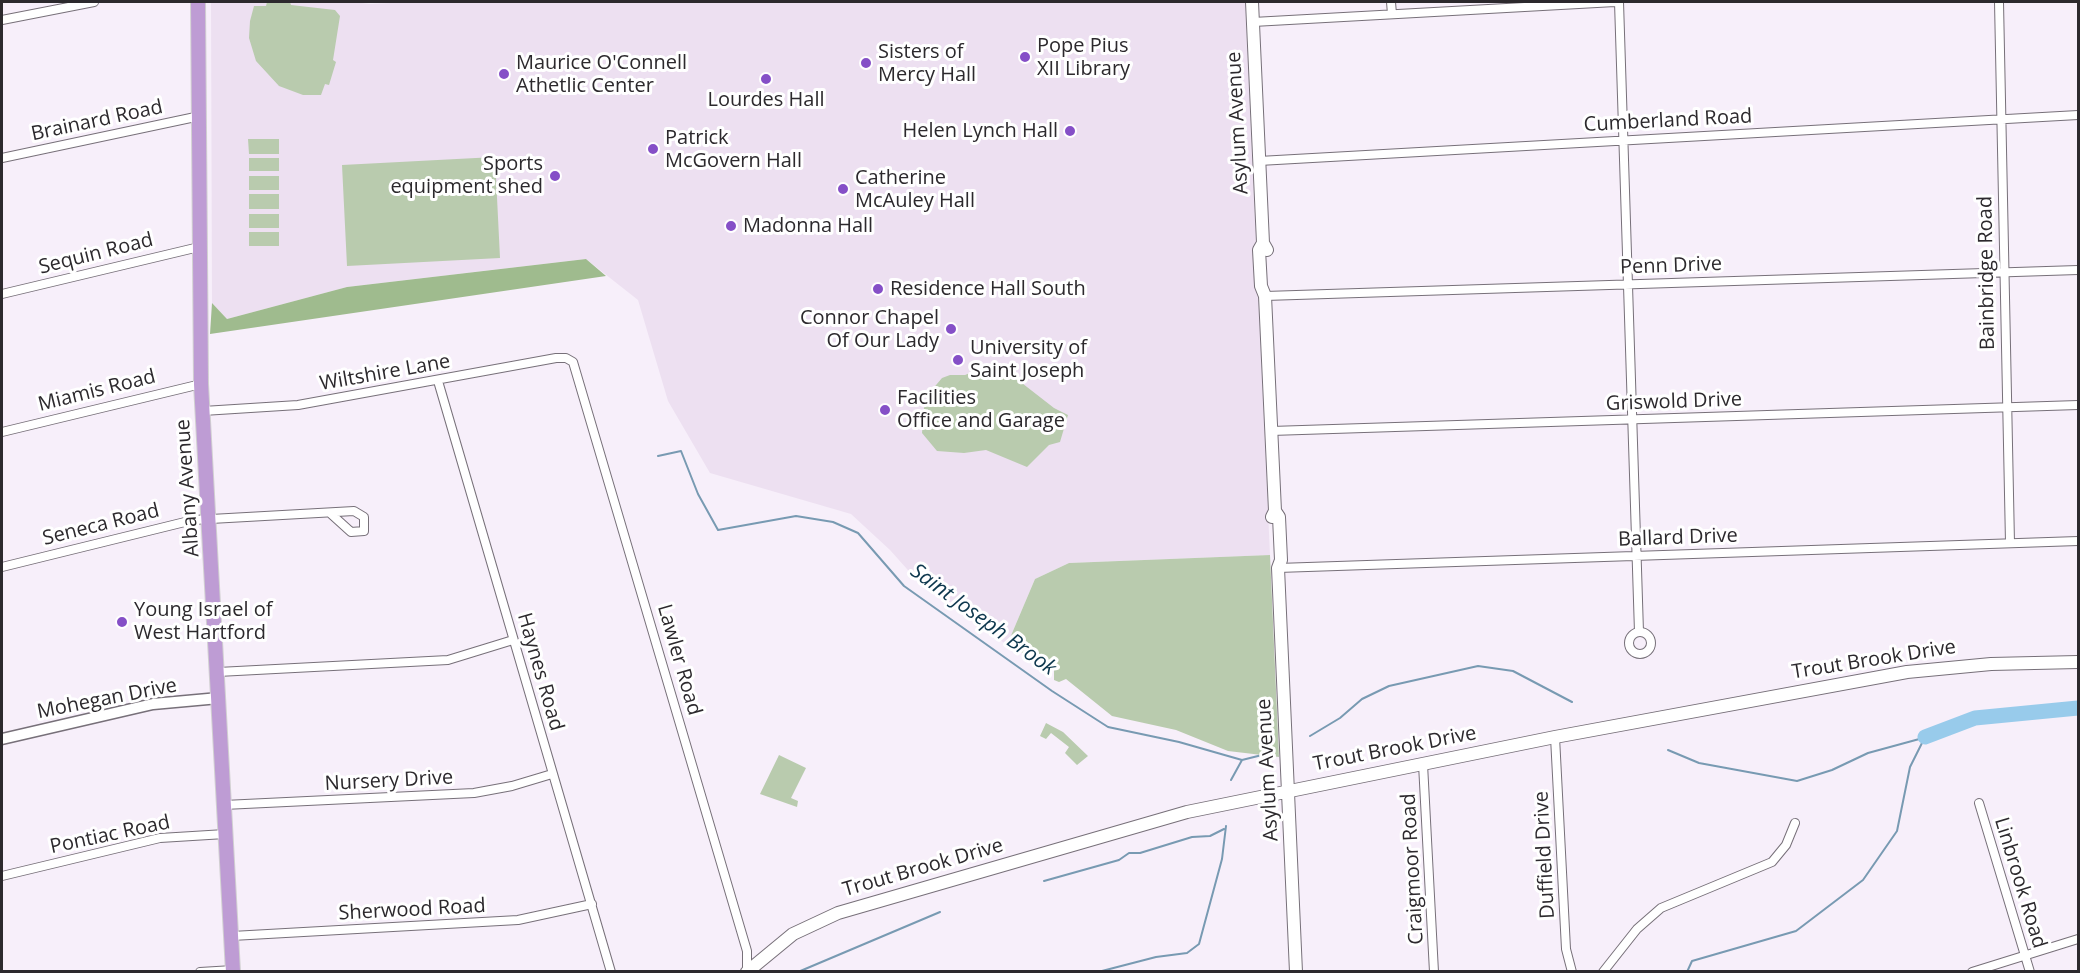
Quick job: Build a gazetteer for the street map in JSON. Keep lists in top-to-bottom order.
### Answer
{
  "streets": {
    "highway": ["Albany Avenue"],
    "main road": ["Asylum Avenue", "Trout Brook Drive"],
    "street": [
      "Brainard Road",
      "Cumberland Road",
      "Sequin Road",
      "Penn Drive",
      "Bainbridge Road",
      "Wiltshire Lane",
      "Miamis Road",
      "Griswold Drive",
      "Seneca Road",
      "Ballard Drive",
      "Lawler Road",
      "Haynes Road",
      "Mohegan Drive",
      "Nursery Drive",
      "Pontiac Road",
      "Duffield Drive",
      "Craigmoor Road",
      "Linbrook Road",
      "Sherwood Road"
    ]
  },
  "crossings": [
    ["Brainard Road", "Albany Avenue"],
    ["Cumberland Road", "Asylum Avenue"],
    ["Cumberland Road", "Bainbridge Road"],
    ["Asylum Avenue", "Penn Drive"],
    ["Asylum Avenue", "Griswold Drive"],
    ["Asylum Avenue", "Ballard Drive"],
    ["Asylum Avenue", "Trout Brook Drive"],
    ["Sequin Road", "Albany Avenue"],
    ["Penn Drive", "Bainbridge Road"],
    ["Bainbridge Road", "Griswold Drive"],
    ["Bainbridge Road", "Ballard Drive"],
    ["Wiltshire Lane", "Albany Avenue"],
    ["Wiltshire Lane", "Lawler Road"],
    ["Wiltshire Lane", "Haynes Road"],
    ["Miamis Road", "Albany Avenue"],
    ["Albany Avenue", "Seneca Road"],
    ["Albany Avenue", "Mohegan Drive"],
    ["Albany Avenue", "Nursery Drive"],
    ["Albany Avenue", "Pontiac Road"],
    ["Albany Avenue", "Sherwood Road"],
    ["Lawler Road", "Trout Brook Drive"],
    ["Trout Brook Drive", "Duffield Drive"],
    ["Trout Brook Drive", "Craigmoor Road"],
    ["Haynes Road", "Nursery Drive"],
    ["Haynes Road", "Sherwood Road"]
  ],
  "water": ["Saint Joseph Brook"],
  "places": [
    "Pope Pius XII Library",
    "Sisters of Mercy Hall",
    "Maurice O'Connell Athetlic Center",
    "Lourdes Hall",
    "Helen Lynch Hall",
    "Patrick McGovern Hall",
    "Sports equipment shed",
    "Catherine McAuley Hall",
    "Madonna Hall",
    "Residence Hall South",
    "Connor Chapel Of Our Lady",
    "University of Saint Joseph",
    "Facilities Office and Garage",
    "Young Israel of West Hartford"
  ]
}
